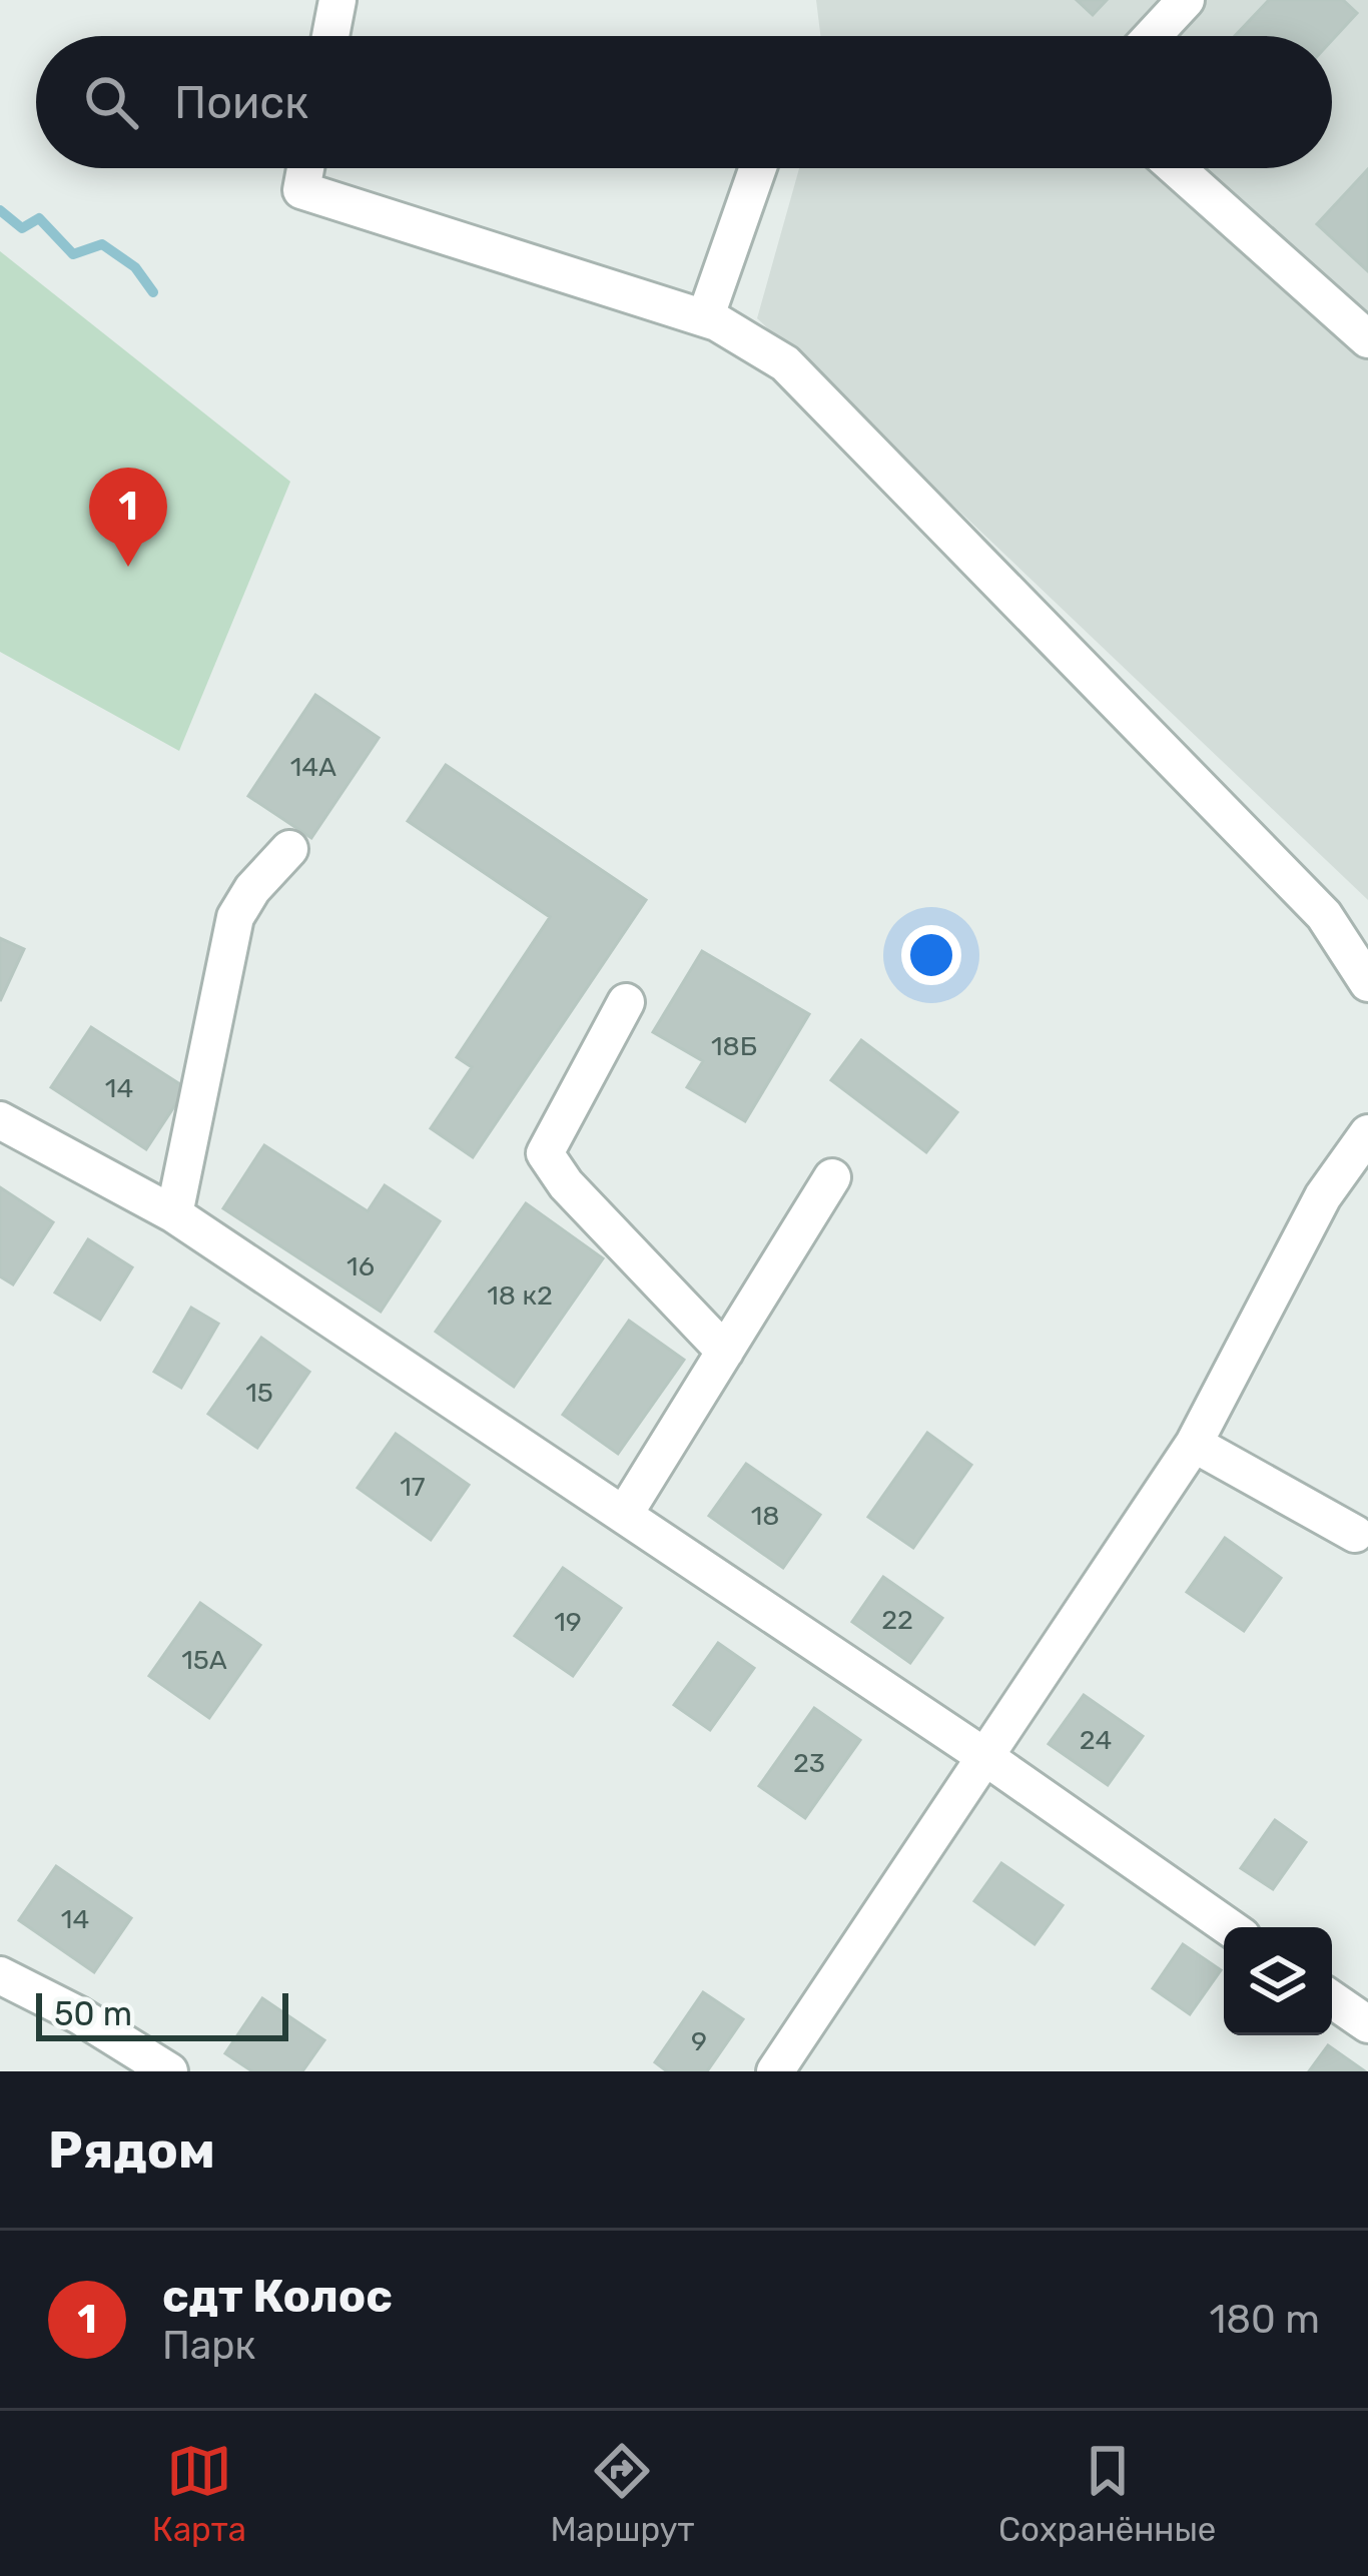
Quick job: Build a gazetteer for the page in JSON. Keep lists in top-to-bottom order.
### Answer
{
  "house_numbers": [
    "14А",
    "18Б",
    "14",
    "16",
    "18 к2",
    "15",
    "17",
    "18",
    "22",
    "19",
    "15А",
    "24",
    "23",
    "14",
    "9"
  ],
  "scale_bar": "50 m",
  "page": {
    "search": "Поиск",
    "pins": "1",
    "scale": "50 m",
    "heading": "Рядом",
    "list": [
      {
        "mark": "1",
        "name": "сдт Колос",
        "note": "Парк",
        "value": "180 m"
      }
    ],
    "nav": ["Карта", "Маршрут", "Сохранённые"]
  }
}
